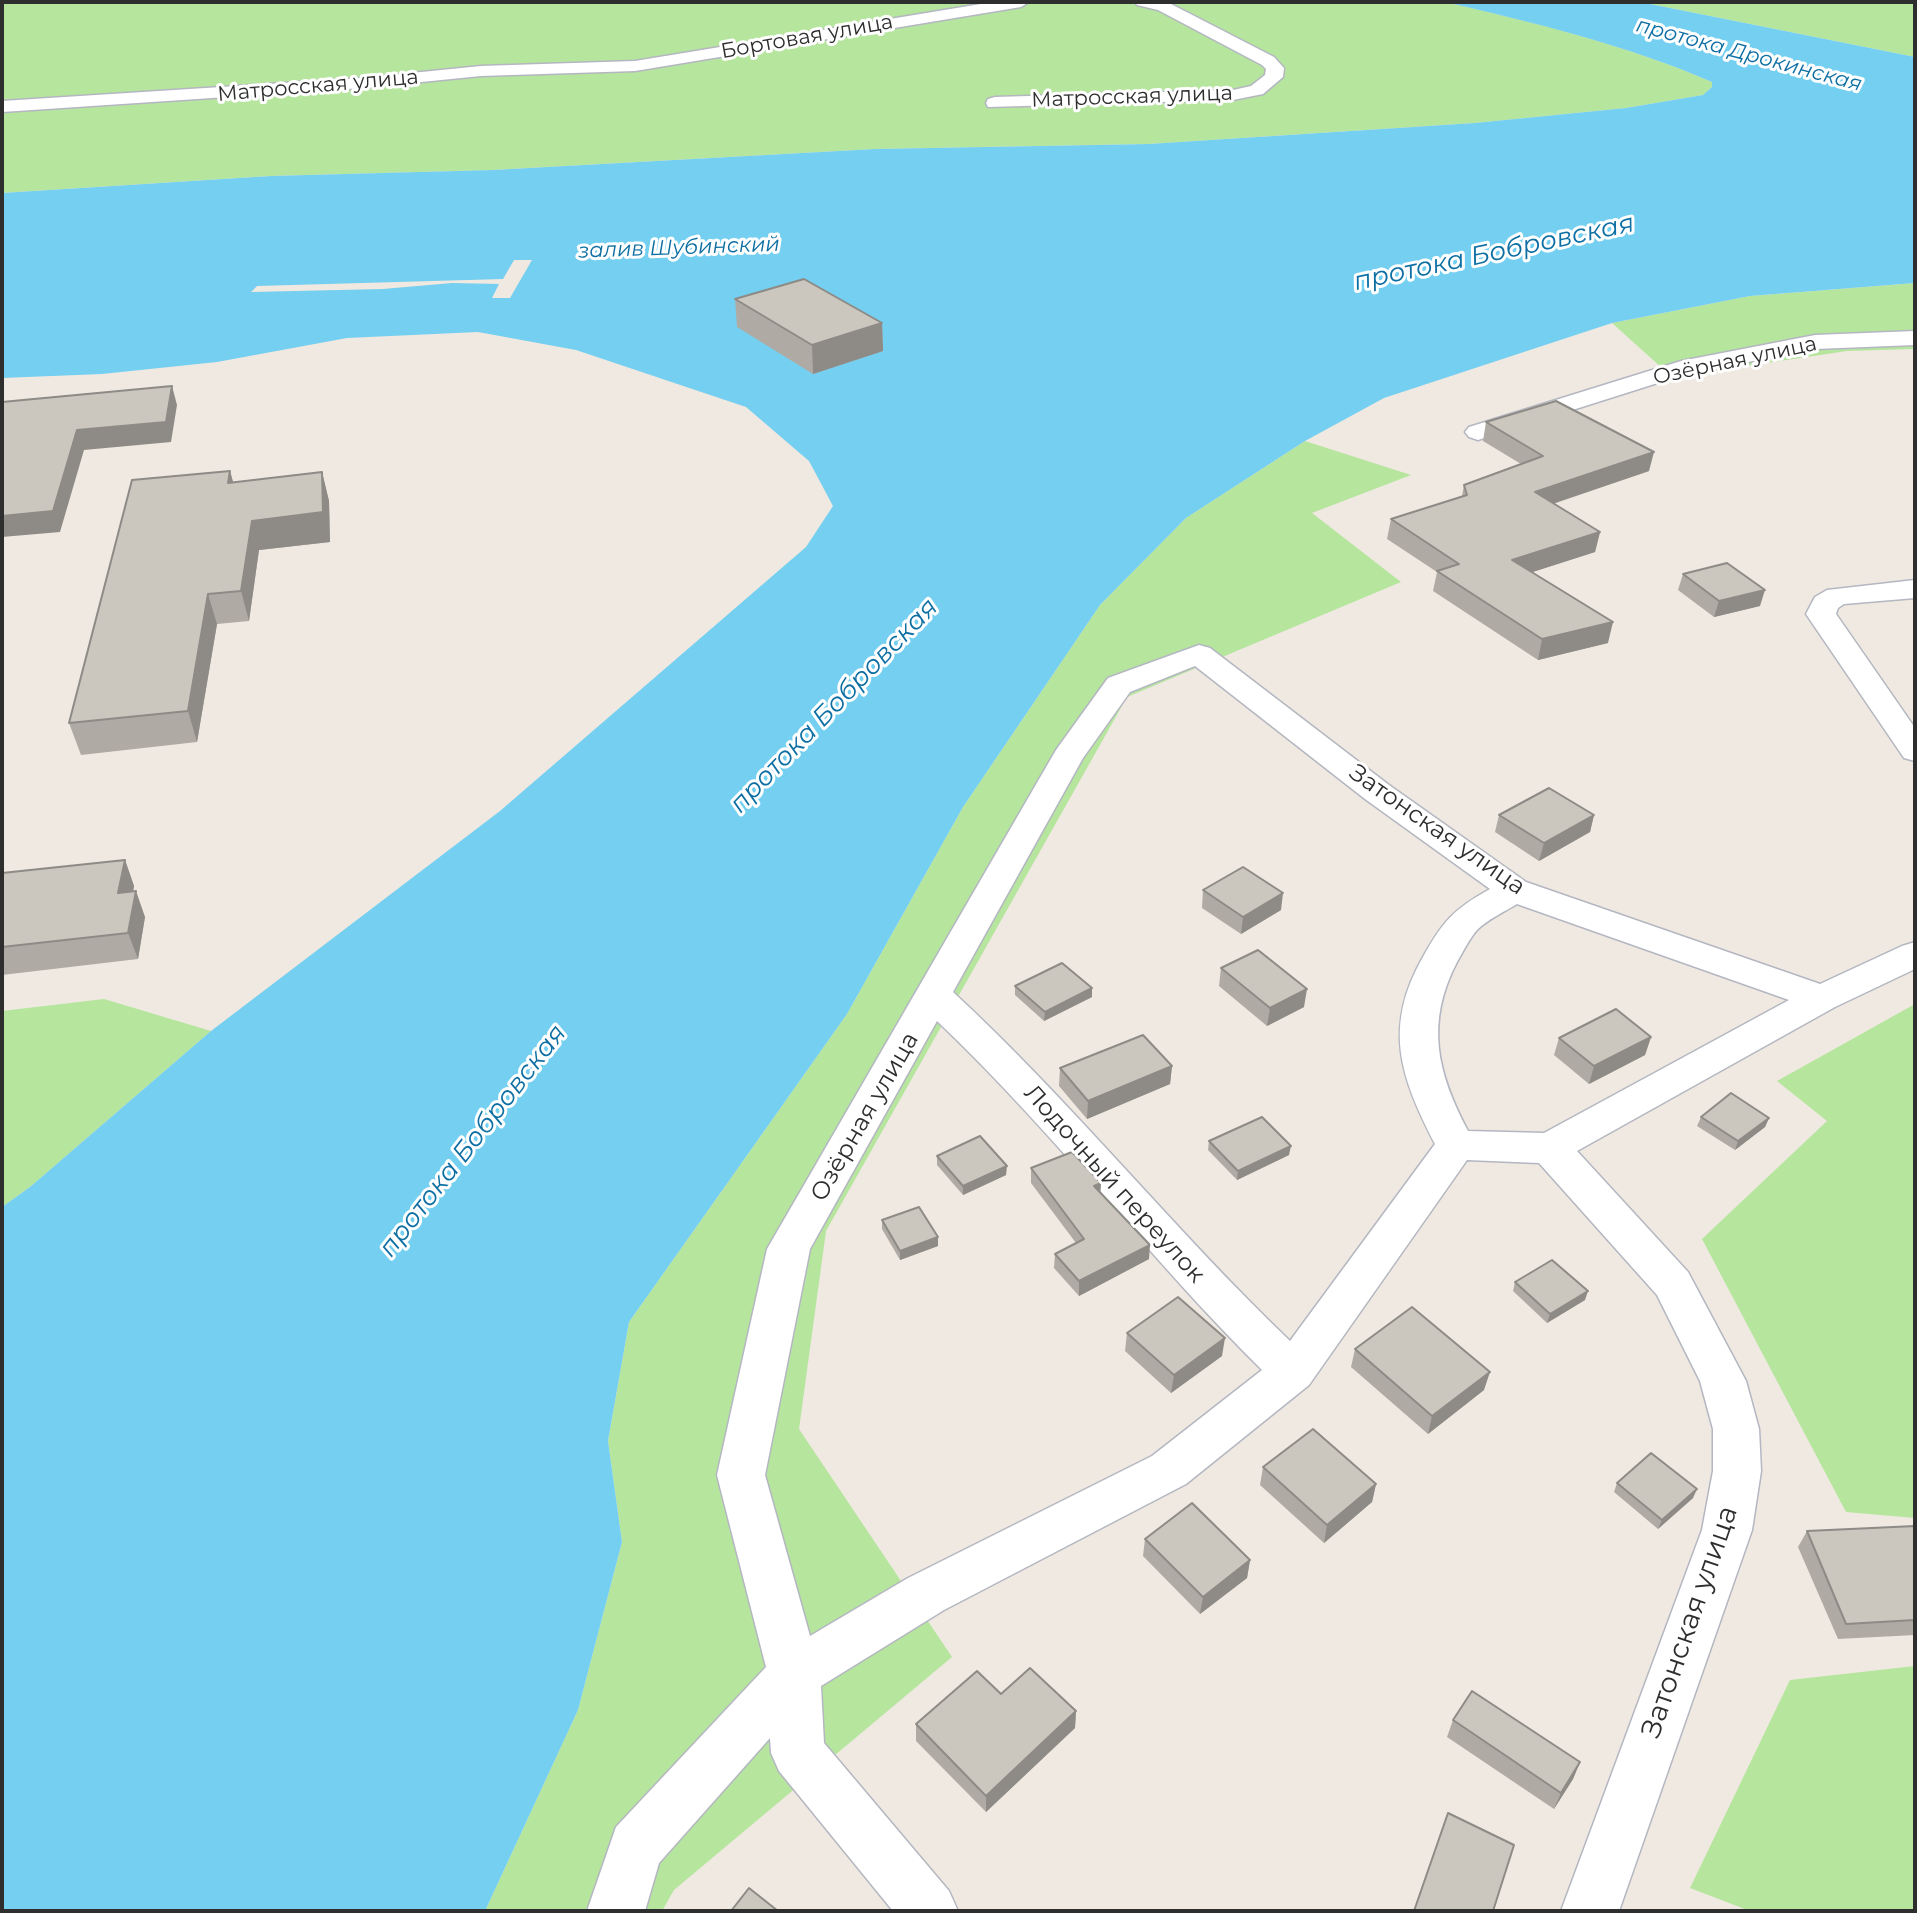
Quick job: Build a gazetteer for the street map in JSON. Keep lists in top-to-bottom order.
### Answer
{
  "streets": {
    "street": [
      "Бортовая улица",
      "Матросская улица",
      "Озёрная улица",
      "Затонская улица",
      "Лодочный переулок"
    ]
  },
  "crossings": [
    ["Бортовая улица", "Матросская улица"],
    ["Озёрная улица", "Затонская улица"],
    ["Озёрная улица", "Лодочный переулок"]
  ],
  "water": ["протока Дрокинская", "залив Шубинский", "протока Бобровская"]
}
